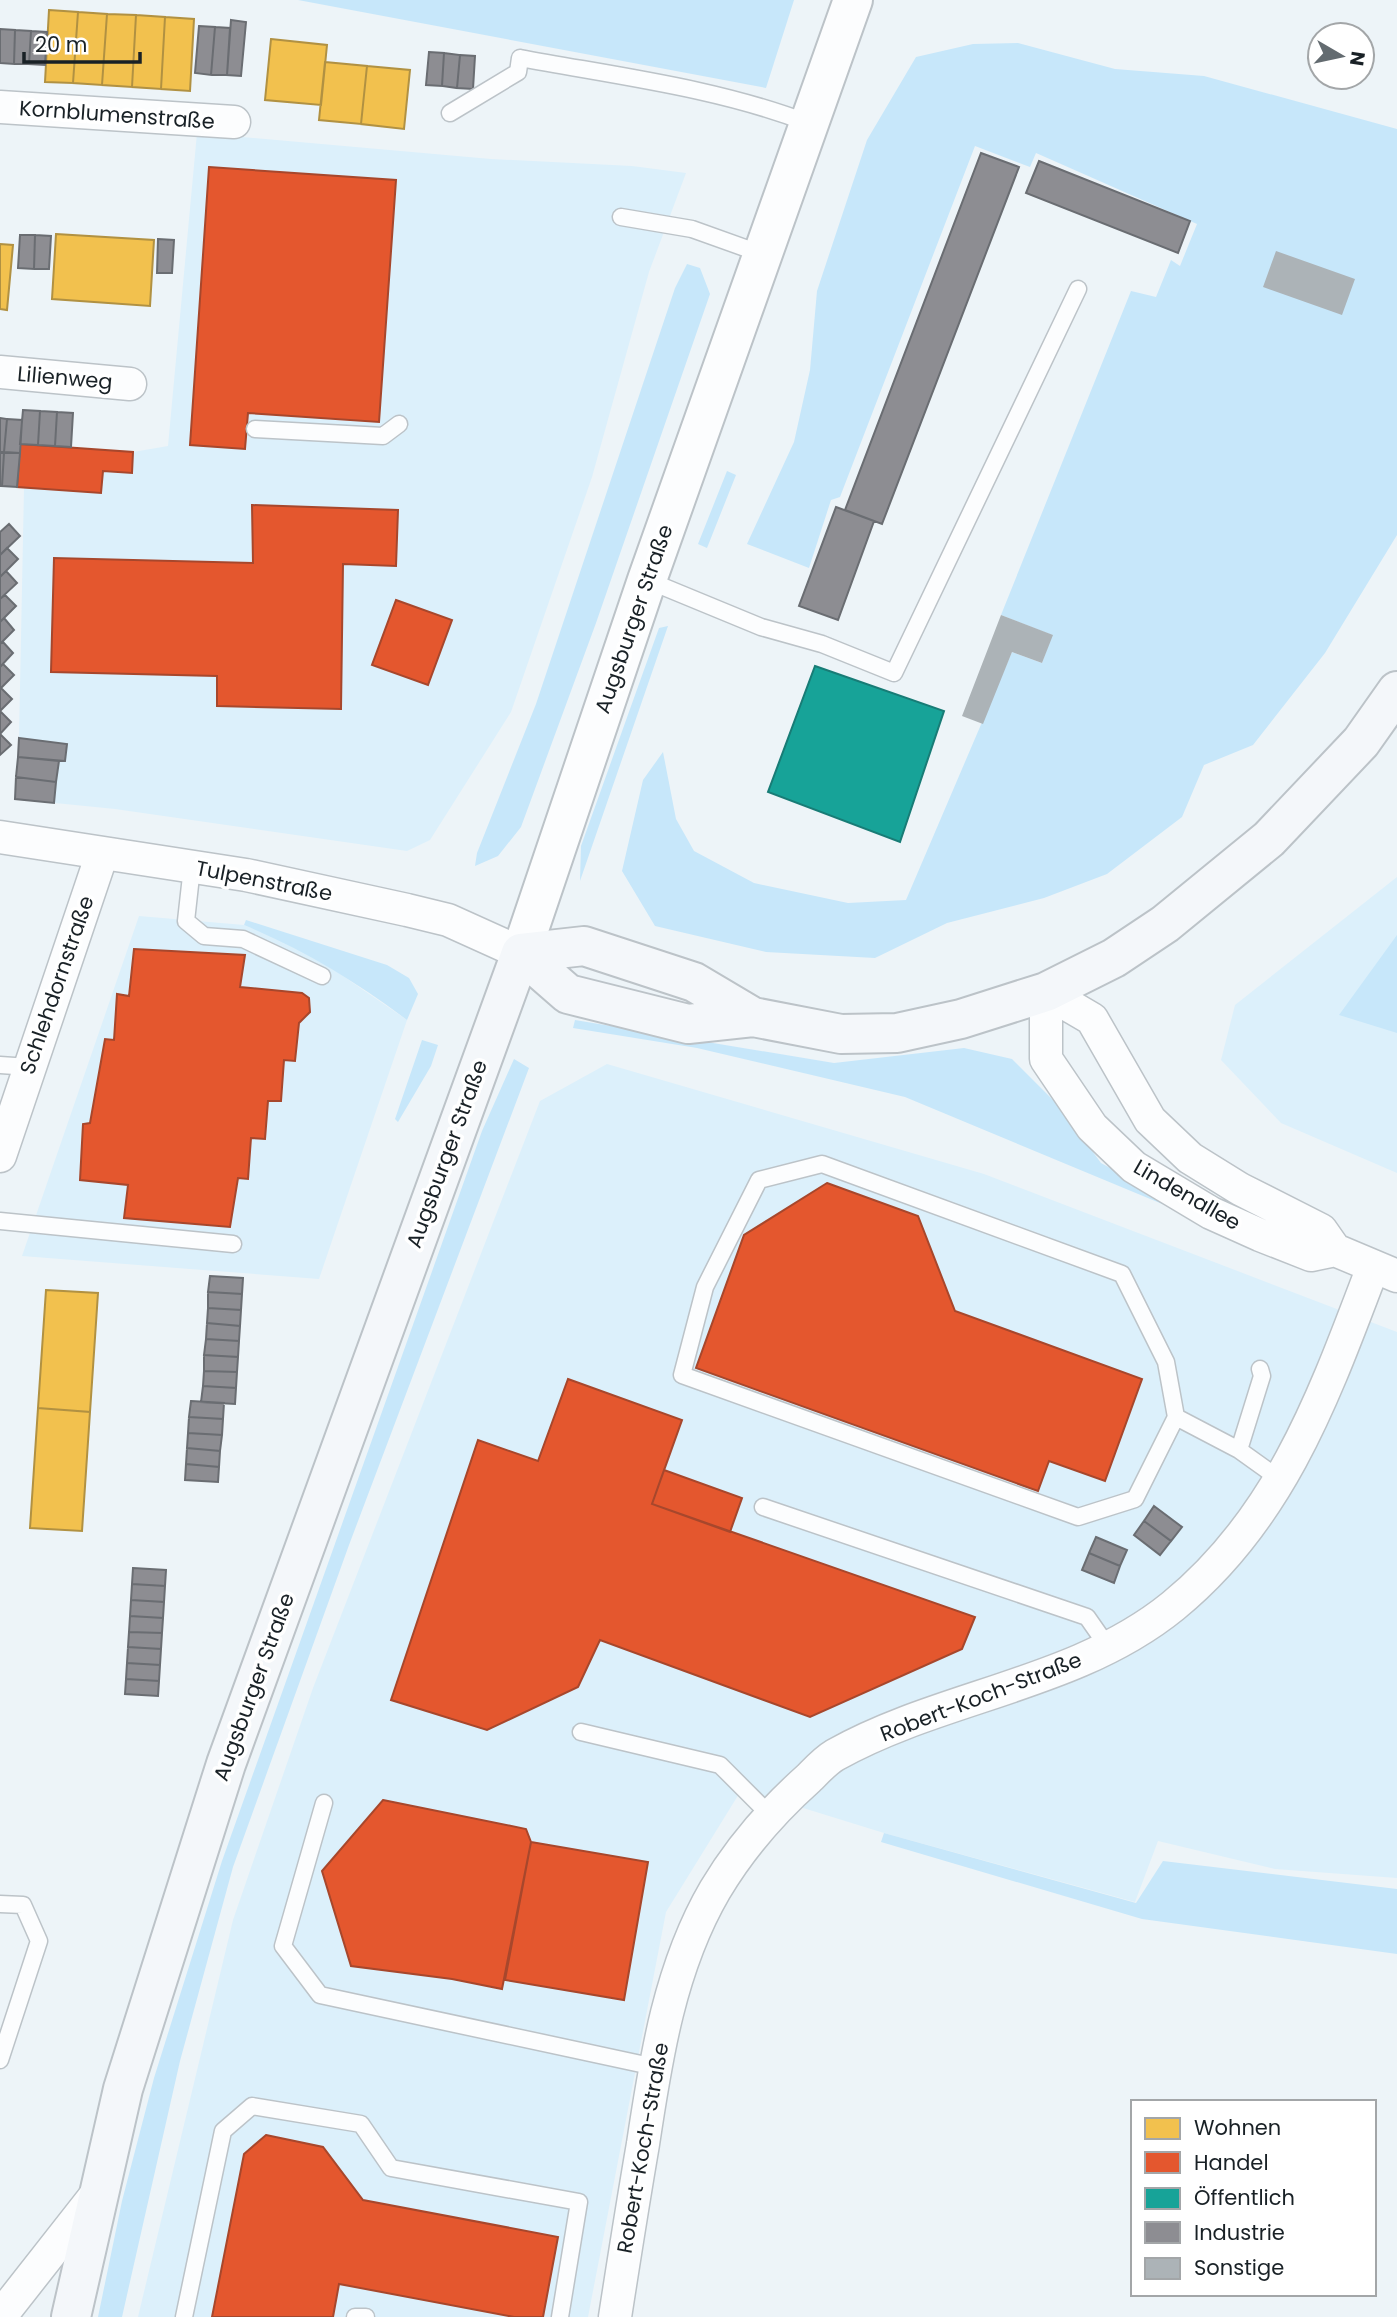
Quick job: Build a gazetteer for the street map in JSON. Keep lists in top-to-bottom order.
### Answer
{
  "streets": {
    "main road": ["Augsburger Straße"],
    "street": [
      "Kornblumenstraße",
      "Lilienweg",
      "Tulpenstraße",
      "Schlehdornstraße",
      "Lindenallee",
      "Robert-Koch-Straße"
    ]
  },
  "crossings": [
    ["Augsburger Straße", "Tulpenstraße"],
    ["Tulpenstraße", "Schlehdornstraße"],
    ["Lindenallee", "Robert-Koch-Straße"]
  ],
  "legend": [
    "Wohnen",
    "Handel",
    "Öffentlich",
    "Industrie",
    "Sonstige"
  ],
  "scale_bar": "20 m",
  "north": "right"
}
